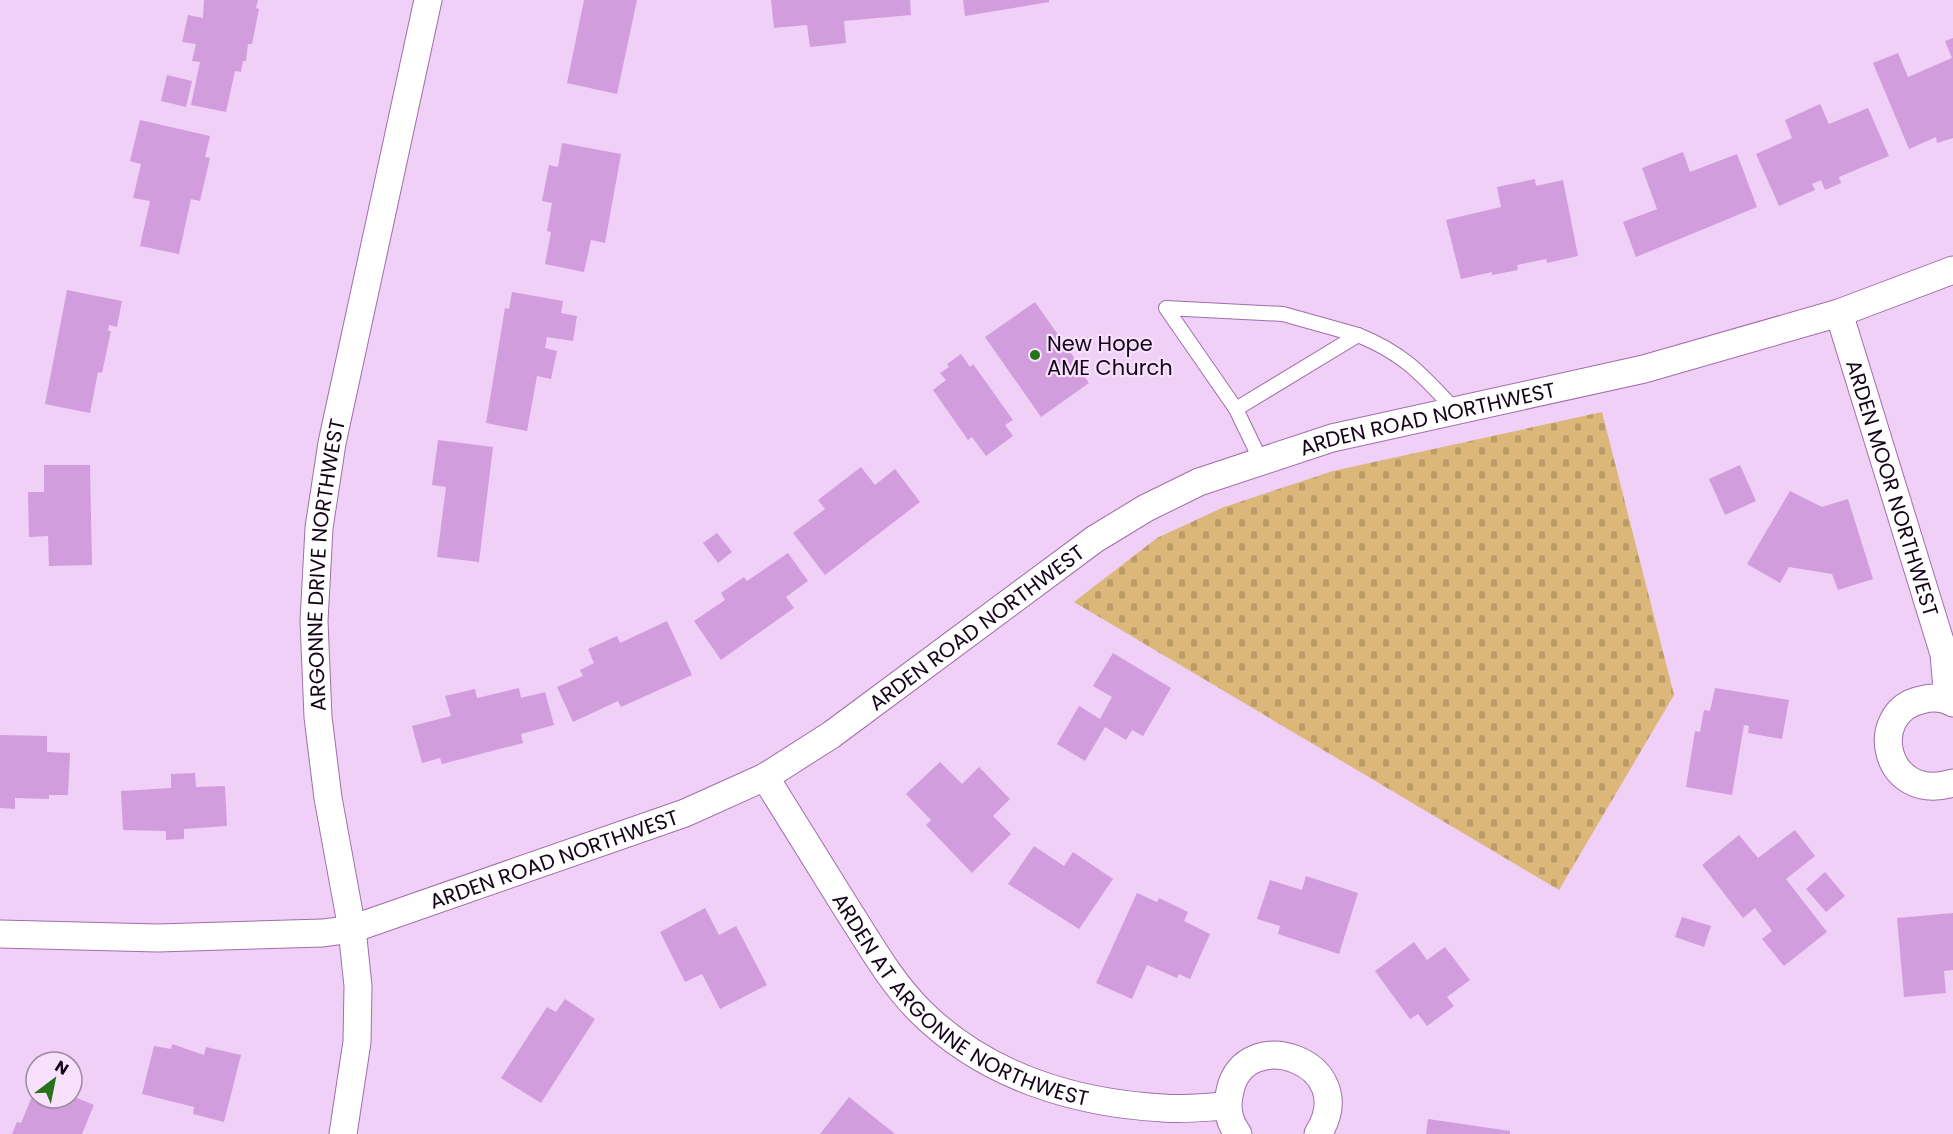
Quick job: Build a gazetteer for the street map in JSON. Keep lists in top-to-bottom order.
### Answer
{
  "streets": {
    "street": [
      "ARDEN ROAD NORTHWEST",
      "ARDEN MOOR NORTHWEST",
      "ARGONNE DRIVE NORTHWEST",
      "ARDEN AT ARGONNE NORTHWEST"
    ]
  },
  "crossings": [
    ["ARDEN ROAD NORTHWEST", "ARDEN MOOR NORTHWEST"],
    ["ARDEN ROAD NORTHWEST", "ARGONNE DRIVE NORTHWEST"],
    ["ARDEN ROAD NORTHWEST", "ARDEN AT ARGONNE NORTHWEST"]
  ],
  "places": ["New Hope AME Church"],
  "north": "top right"
}
